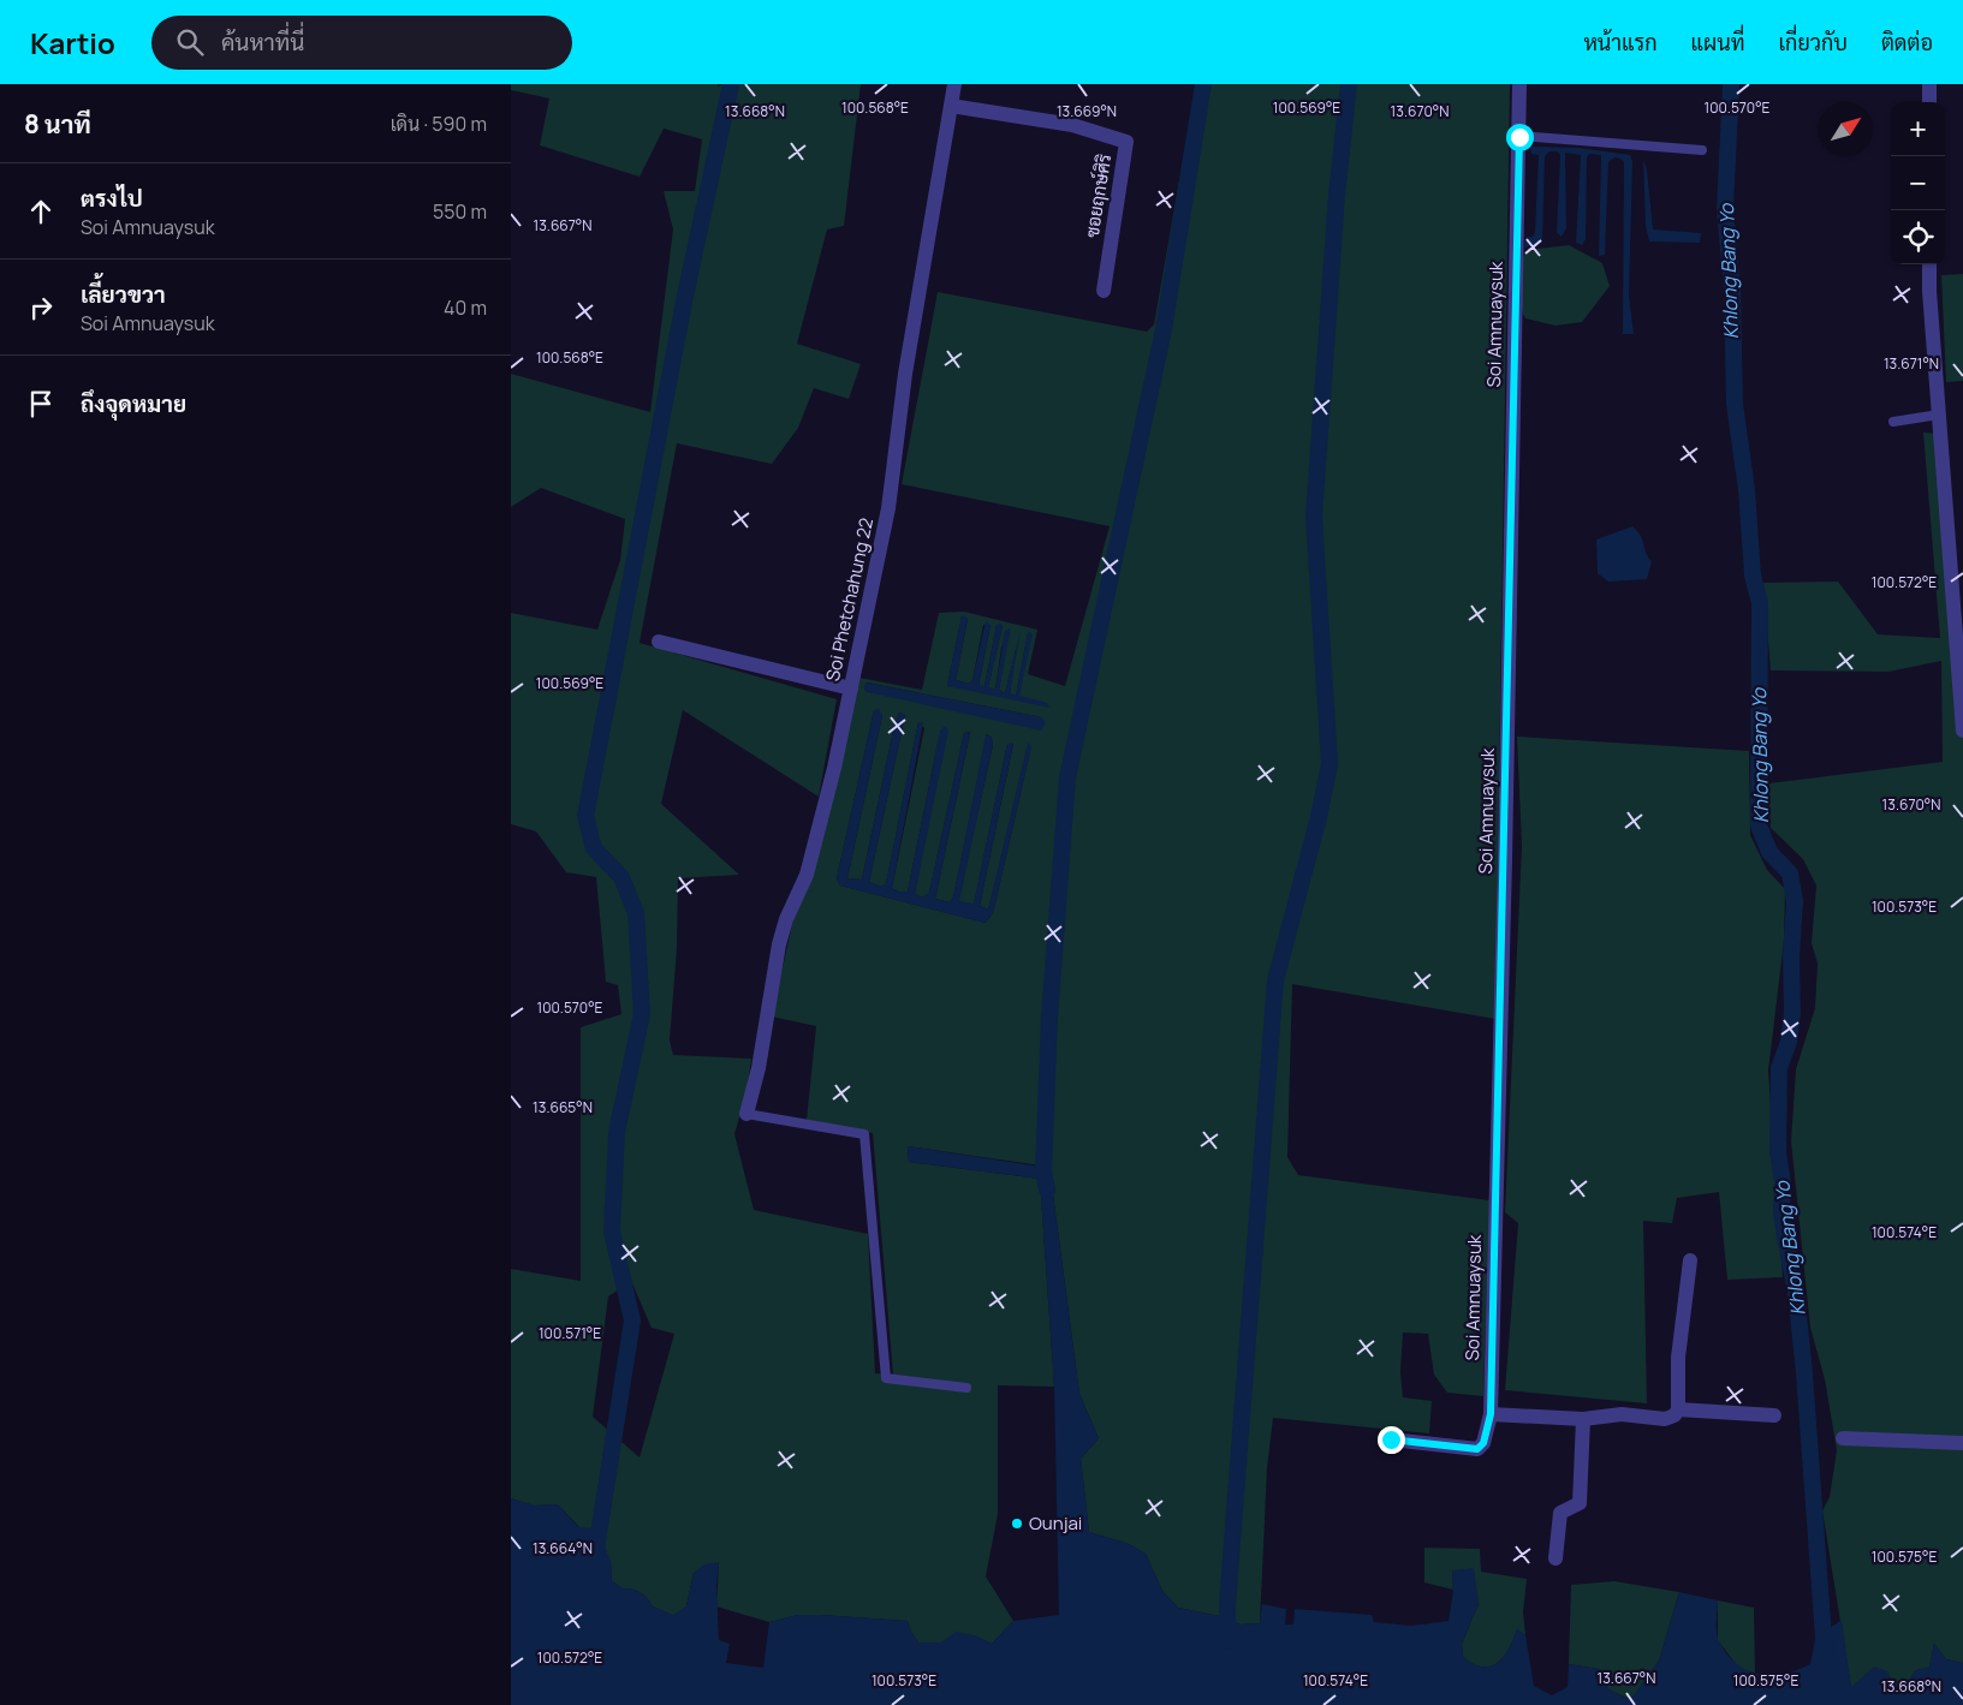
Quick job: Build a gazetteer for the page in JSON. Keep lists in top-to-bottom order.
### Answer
{
  "streets": {
    "street": ["ซอยฤกษ์ศิริ", "Soi Amnuaysuk", "Soi Phetchahung 22"]
  },
  "crossings": [
    ["ซอยฤกษ์ศิริ", "Soi Phetchahung 22"]
  ],
  "water": ["Khlong Bang Yo"],
  "places": ["Ounjai"],
  "north": "top right",
  "page": {
    "header": "Kartio",
    "search": "ค้นหาที่นี่",
    "nav": [
      "หน้าแรก",
      "แผนที่",
      "เกี่ยวกับ",
      "ติดต่อ"
    ],
    "heading": ["8 นาที", "เดิน · 590 m"],
    "map_buttons": ["+", "−"],
    "list": [
      ["ตรงไป", "Soi Amnuaysuk", "550 m"],
      ["เลี้ยวขวา", "Soi Amnuaysuk", "40 m"],
      "ถึงจุดหมาย"
    ]
  },
  "coordinates": [
    "100.568°E",
    "100.569°E",
    "100.570°E",
    "13.668°N",
    "13.669°N",
    "13.670°N",
    "13.667°N",
    "13.671°N",
    "100.572°E",
    "100.573°E",
    "13.665°N",
    "100.574°E",
    "100.571°E",
    "13.664°N",
    "100.575°E"
  ]
}
